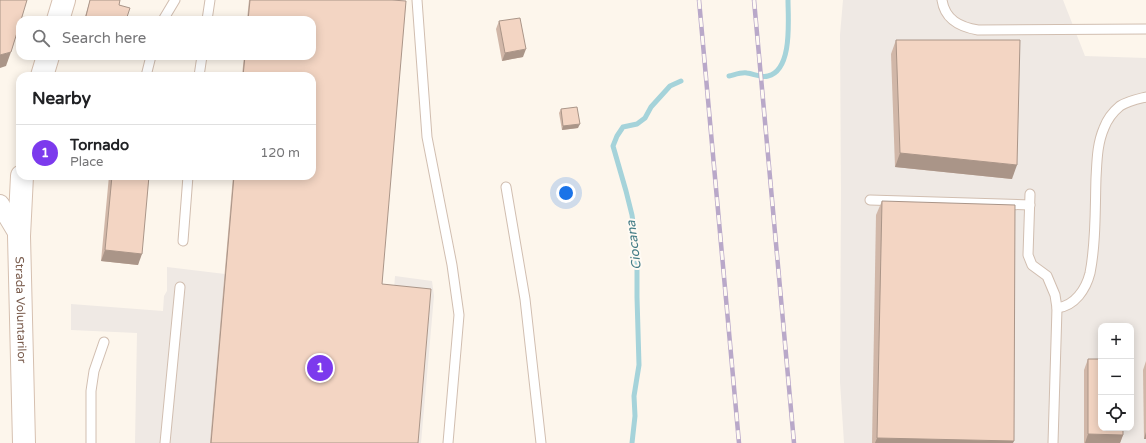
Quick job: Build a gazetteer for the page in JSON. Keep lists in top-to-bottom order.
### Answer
{
  "streets": {
    "main road": ["Strada Voluntarilor"]
  },
  "water": ["Ciocana"],
  "page": {
    "search": "Search here",
    "heading": "Nearby",
    "list": [
      {
        "mark": "1",
        "name": "Tornado",
        "note": "Place",
        "value": "120 m"
      }
    ],
    "map_buttons": ["+", "−"],
    "pins": "1"
  }
}
